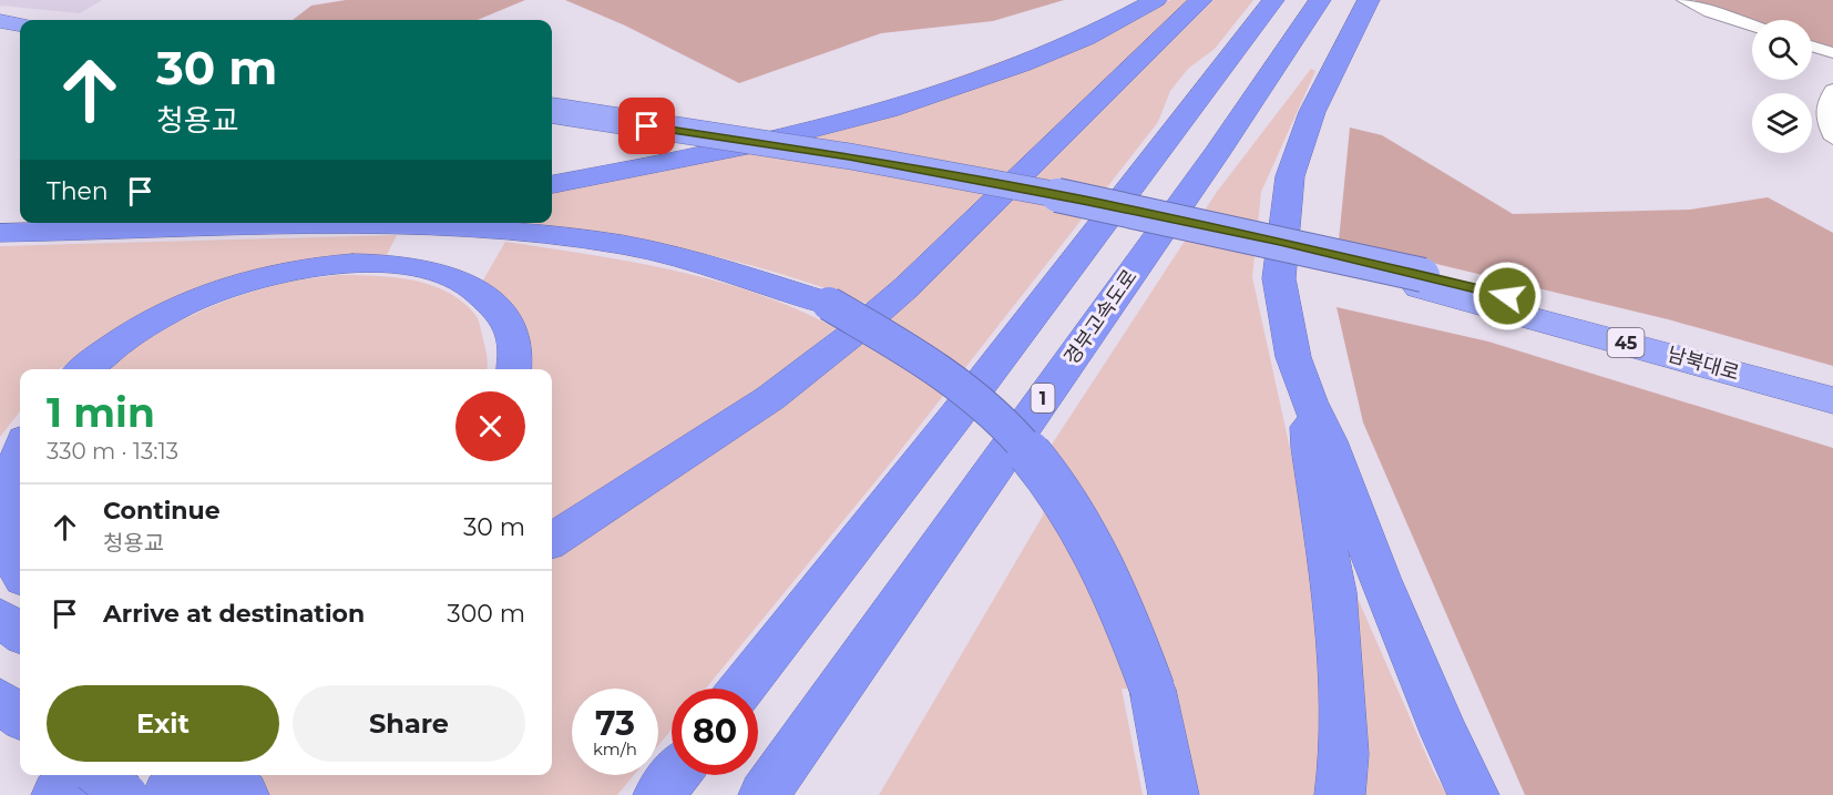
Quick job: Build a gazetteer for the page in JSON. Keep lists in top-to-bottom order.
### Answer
{
  "streets": {
    "highway": [
      "경부고속도로",
      "45",
      "남북대로",
      "1"
    ]
  },
  "crossings": [
    ["45", "남북대로"]
  ],
  "page": {
    "turn": ["30 m", "청용교"],
    "then": "Then",
    "heading": ["1 min", "330 m · 13:13"],
    "list": [
      {
        "name": "Continue",
        "note": "청용교",
        "value": "30 m"
      },
      {
        "name": "Arrive at destination",
        "value": "300 m"
      }
    ],
    "buttons": ["Exit", "Share"],
    "speed": "73 km/h",
    "limit": "80"
  }
}
